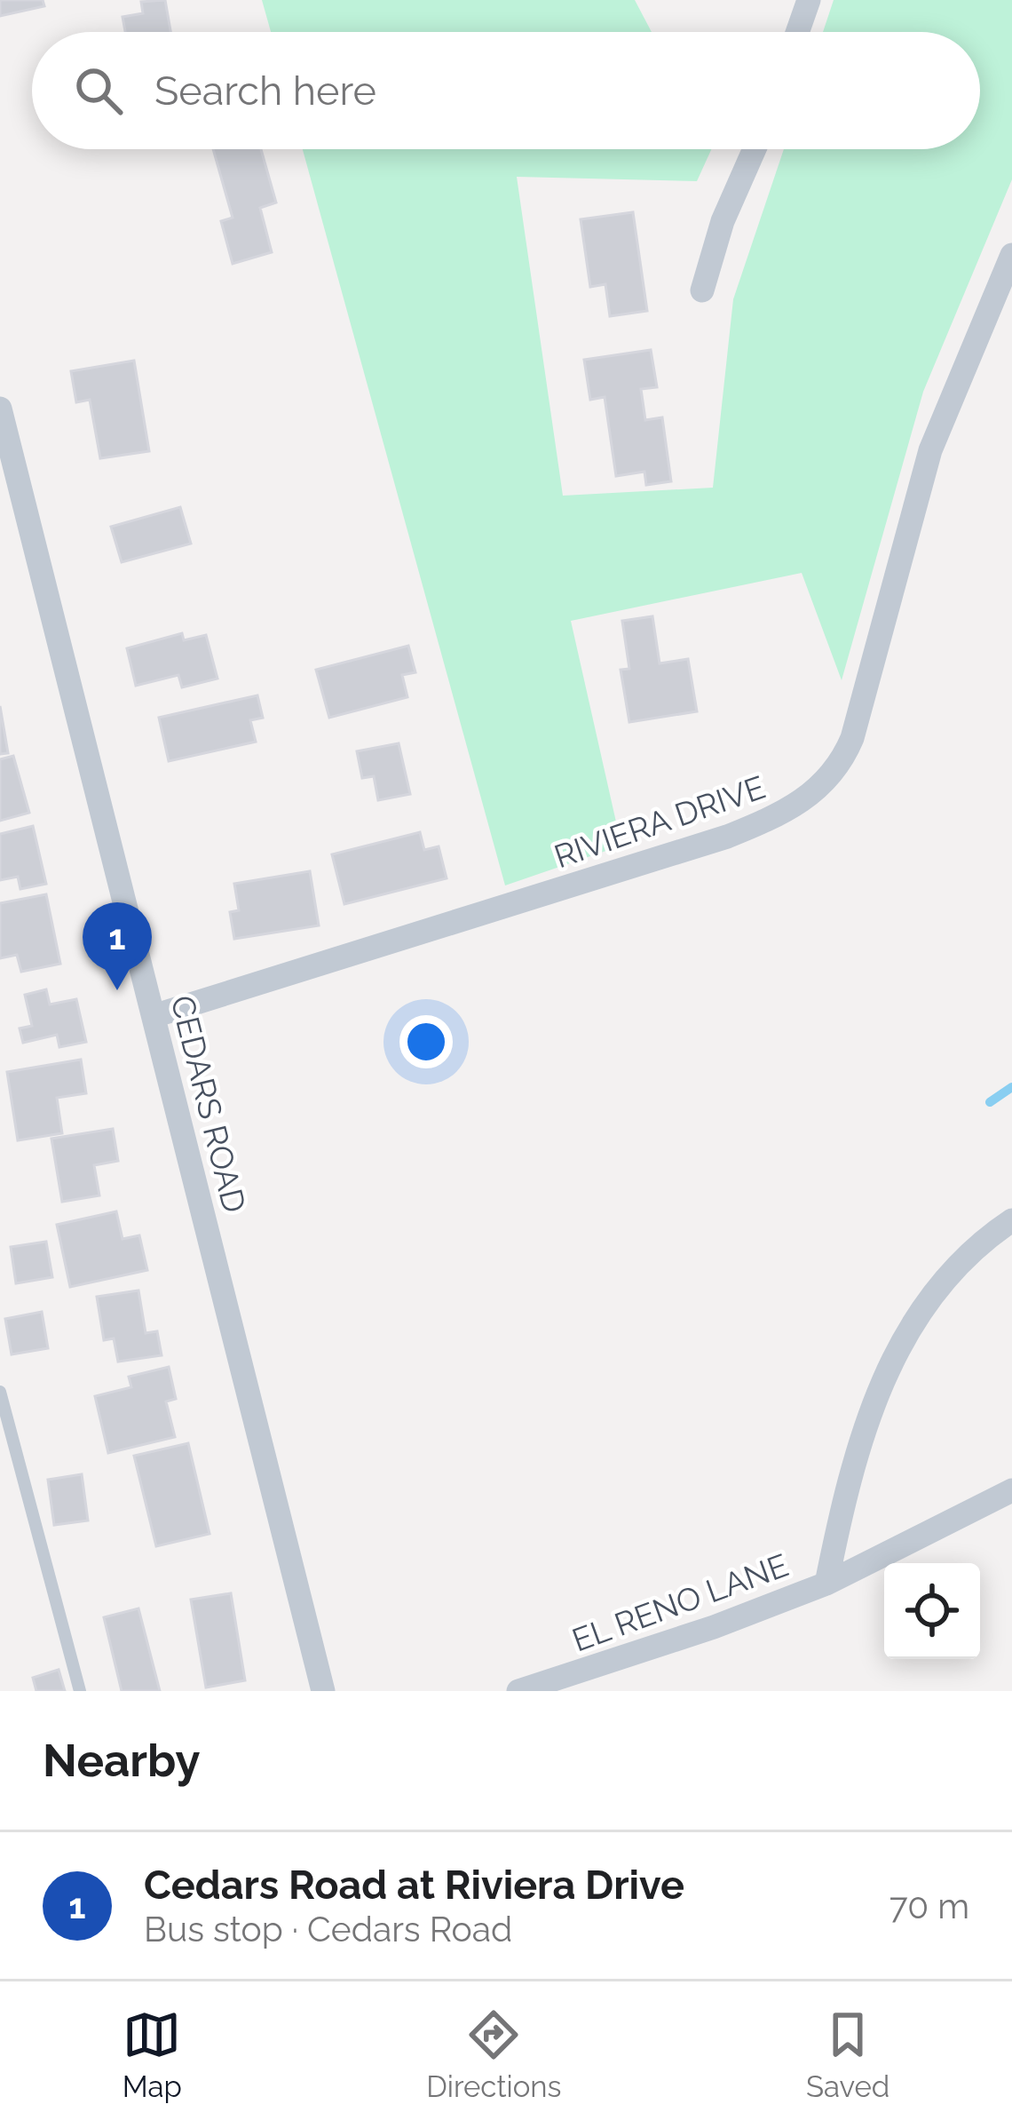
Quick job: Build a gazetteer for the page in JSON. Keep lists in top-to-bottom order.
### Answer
{
  "streets": {
    "street": ["RIVIERA DRIVE", "CEDARS ROAD", "EL RENO LANE"]
  },
  "crossings": [
    ["RIVIERA DRIVE", "CEDARS ROAD"]
  ],
  "page": {
    "search": "Search here",
    "pins": "1",
    "heading": "Nearby",
    "list": [
      {
        "mark": "1",
        "name": "Cedars Road at Riviera Drive",
        "note": "Bus stop · Cedars Road",
        "value": "70 m"
      }
    ],
    "nav": ["Map", "Directions", "Saved"]
  }
}
